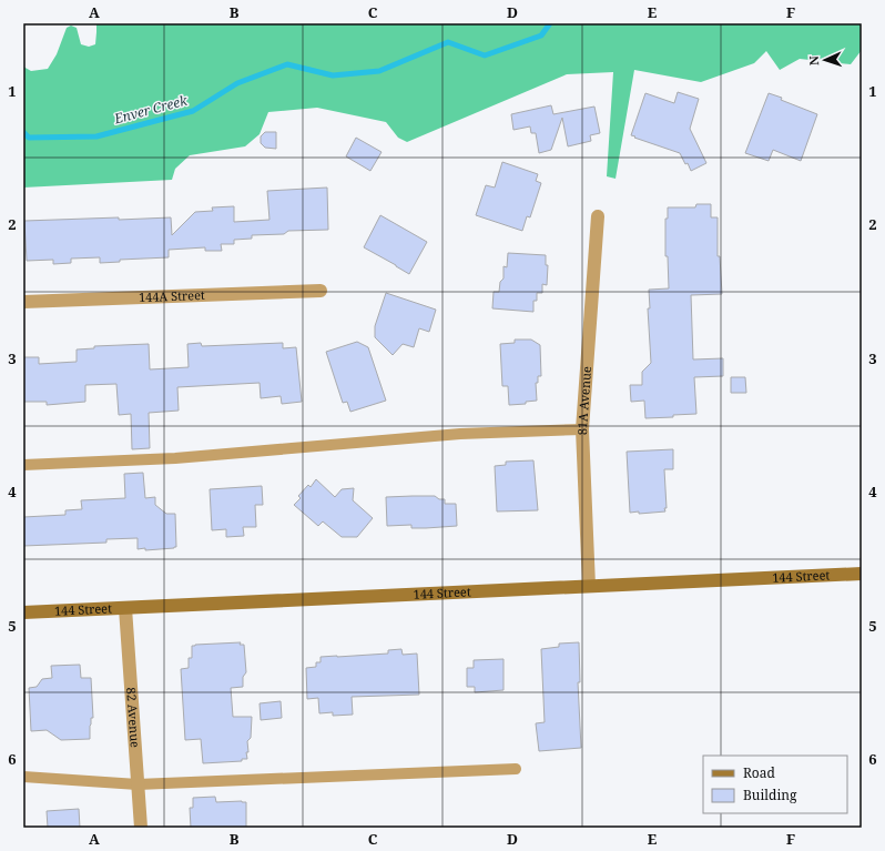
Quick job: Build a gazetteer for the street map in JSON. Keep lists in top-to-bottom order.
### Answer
{
  "streets": {
    "main road": ["144 Street"],
    "street": ["144A Street", "81A Avenue", "82 Avenue"]
  },
  "crossings": [
    ["81A Avenue", "144 Street"],
    ["144 Street", "82 Avenue"]
  ],
  "water": ["Enver Creek"],
  "legend": ["Road", "Building"],
  "north": "left",
  "grid": {
    "columns": [
      "A",
      "B",
      "C",
      "D",
      "E",
      "F"
    ],
    "rows": [
      "1",
      "2",
      "3",
      "4",
      "5",
      "6"
    ]
  }
}
